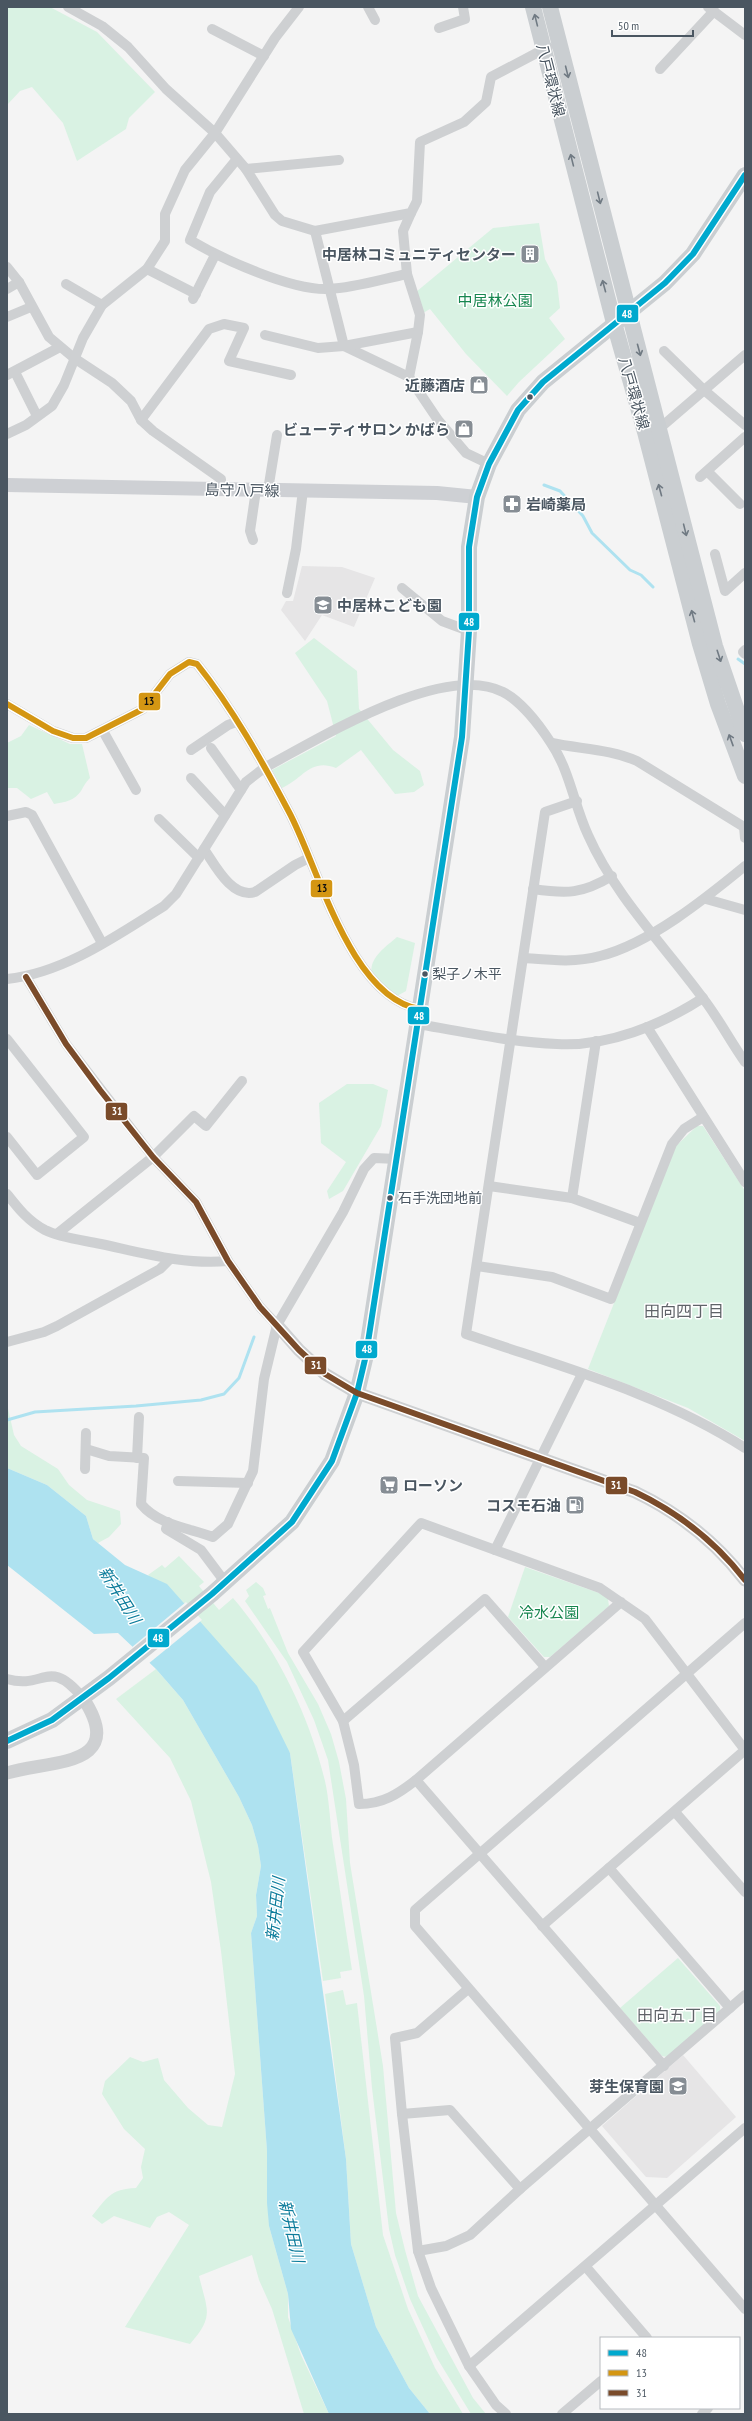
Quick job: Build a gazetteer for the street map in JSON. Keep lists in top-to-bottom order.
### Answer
{
  "streets": {
    "main road": ["八戸環状線", "島守八戸線"]
  },
  "districts": ["田向四丁目", "田向五丁目"],
  "water": ["新井田川"],
  "parks": ["中居林公園", "冷水公園"],
  "places": {
    "building": ["中居林コミュニティセンター"],
    "shop": ["近藤酒店", "ビューティサロン かばら"],
    "pharmacy": ["岩崎薬局"],
    "school or university": ["中居林こども園", "芽生保育園"],
    "other": ["梨子ノ木平", "石手洗団地前"],
    "supermarket": ["ローソン"],
    "fuel station": ["コスモ石油"]
  },
  "lines": ["transit line 48", "transit line 13", "transit line 31"],
  "legend": ["48", "13", "31"],
  "scale_bar": "50 m"
}
